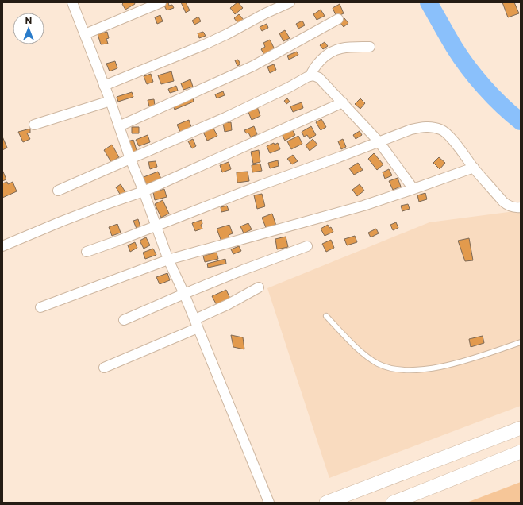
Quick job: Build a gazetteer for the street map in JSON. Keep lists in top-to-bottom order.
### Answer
{
  "north": "top"
}
